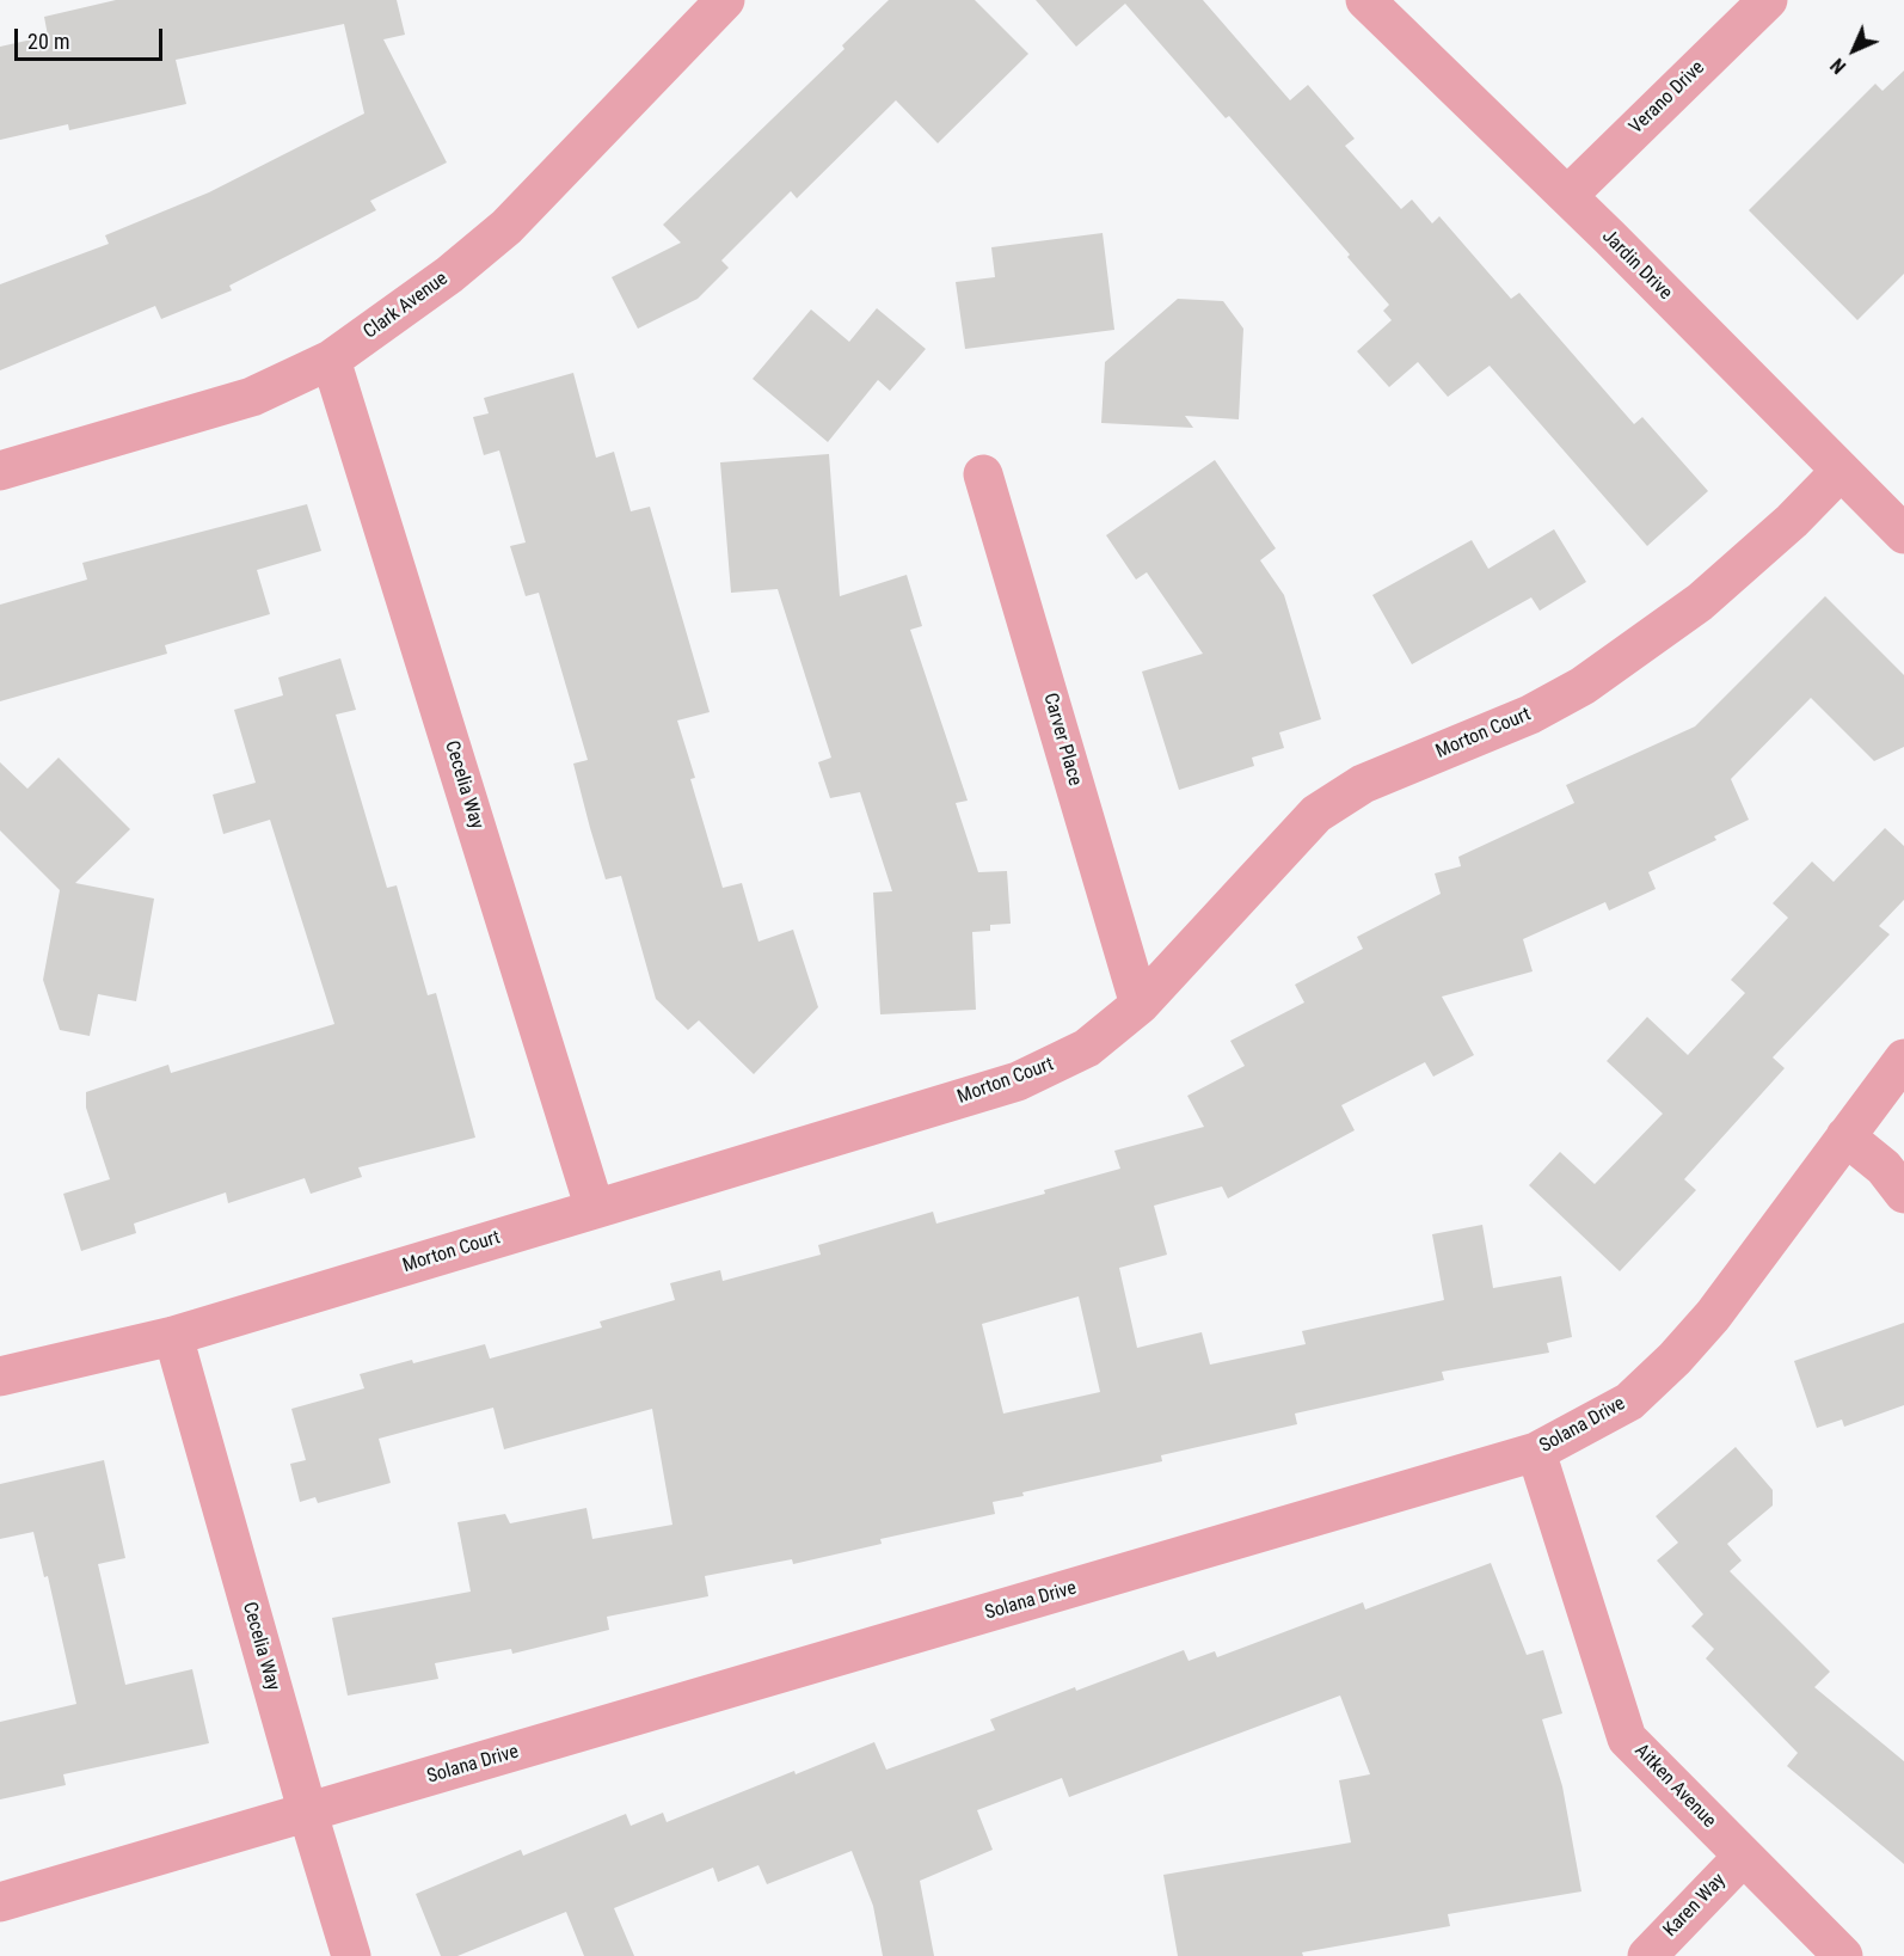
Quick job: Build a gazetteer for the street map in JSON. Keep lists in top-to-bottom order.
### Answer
{
  "streets": {
    "street": [
      "Verano Drive",
      "Jardin Drive",
      "Clark Avenue",
      "Morton Court",
      "Carver Place",
      "Cecelia Way",
      "Solana Drive",
      "Aitken Avenue",
      "Karen Way"
    ]
  },
  "crossings": [
    ["Verano Drive", "Jardin Drive"],
    ["Jardin Drive", "Morton Court"],
    ["Clark Avenue", "Cecelia Way"],
    ["Morton Court", "Carver Place"],
    ["Morton Court", "Cecelia Way"],
    ["Cecelia Way", "Solana Drive"],
    ["Solana Drive", "Aitken Avenue"],
    ["Aitken Avenue", "Karen Way"]
  ],
  "scale_bar": "20 m",
  "north": "bottom left"
}
